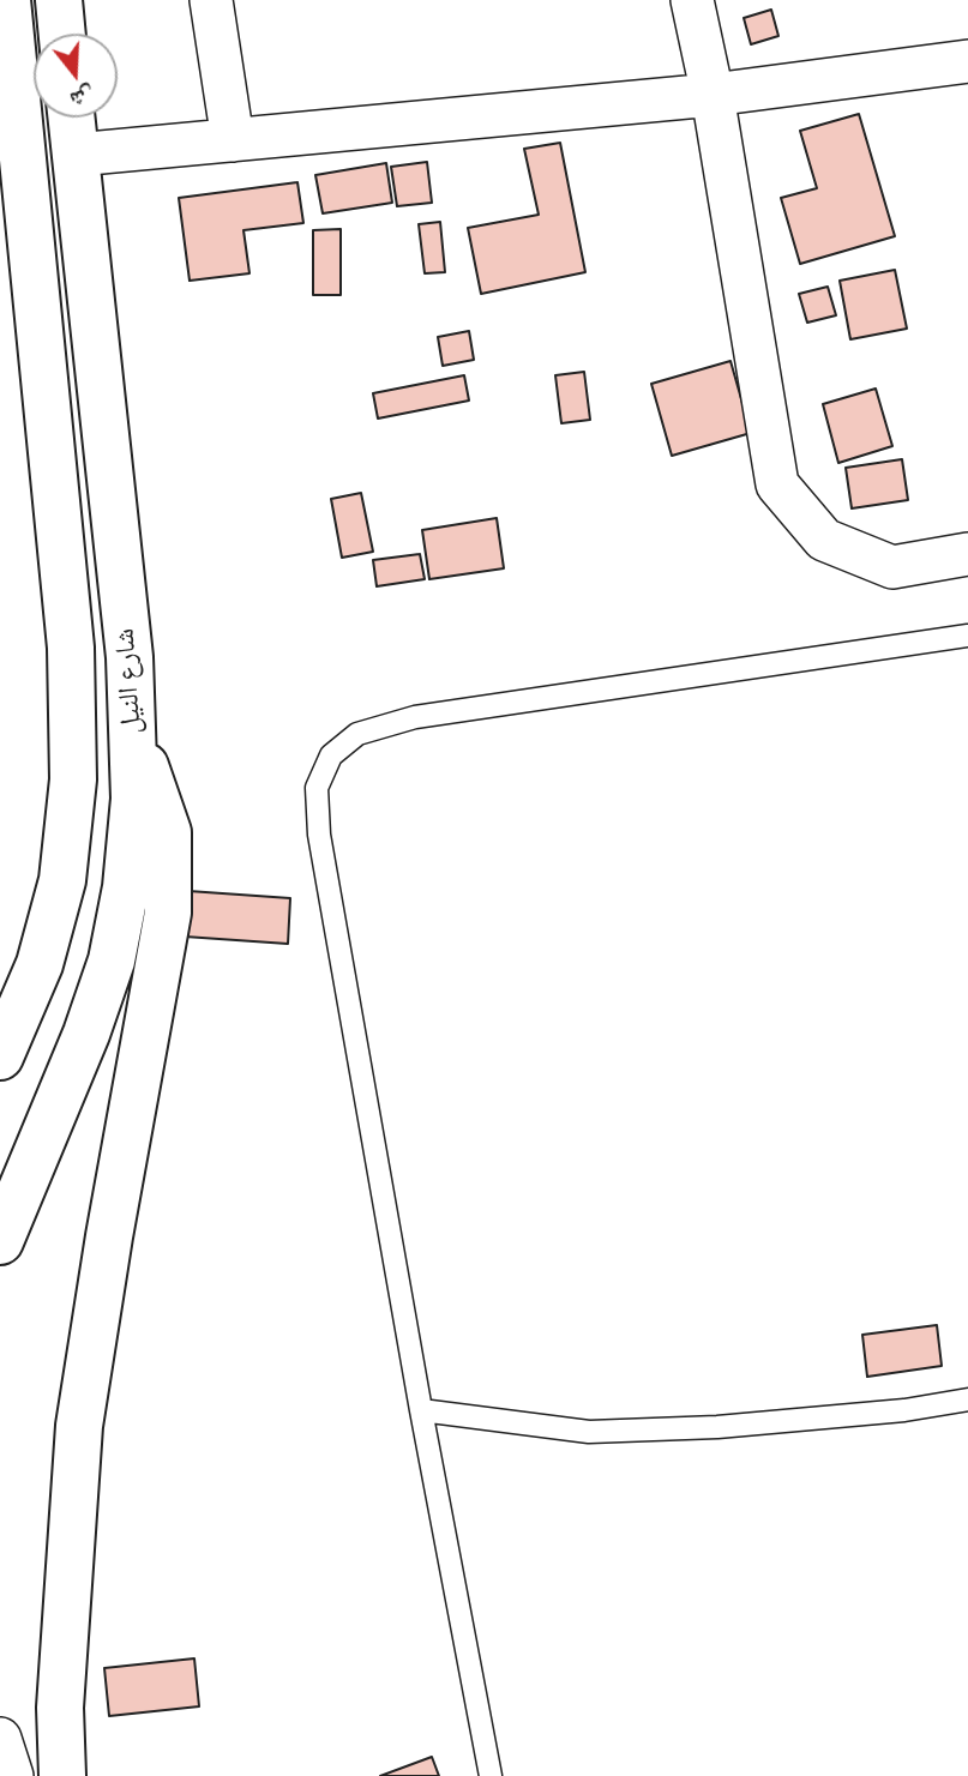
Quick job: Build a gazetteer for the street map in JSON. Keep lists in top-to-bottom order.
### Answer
{
  "streets": {
    "main road": ["شارع النيل"]
  },
  "north": "bottom"
}
